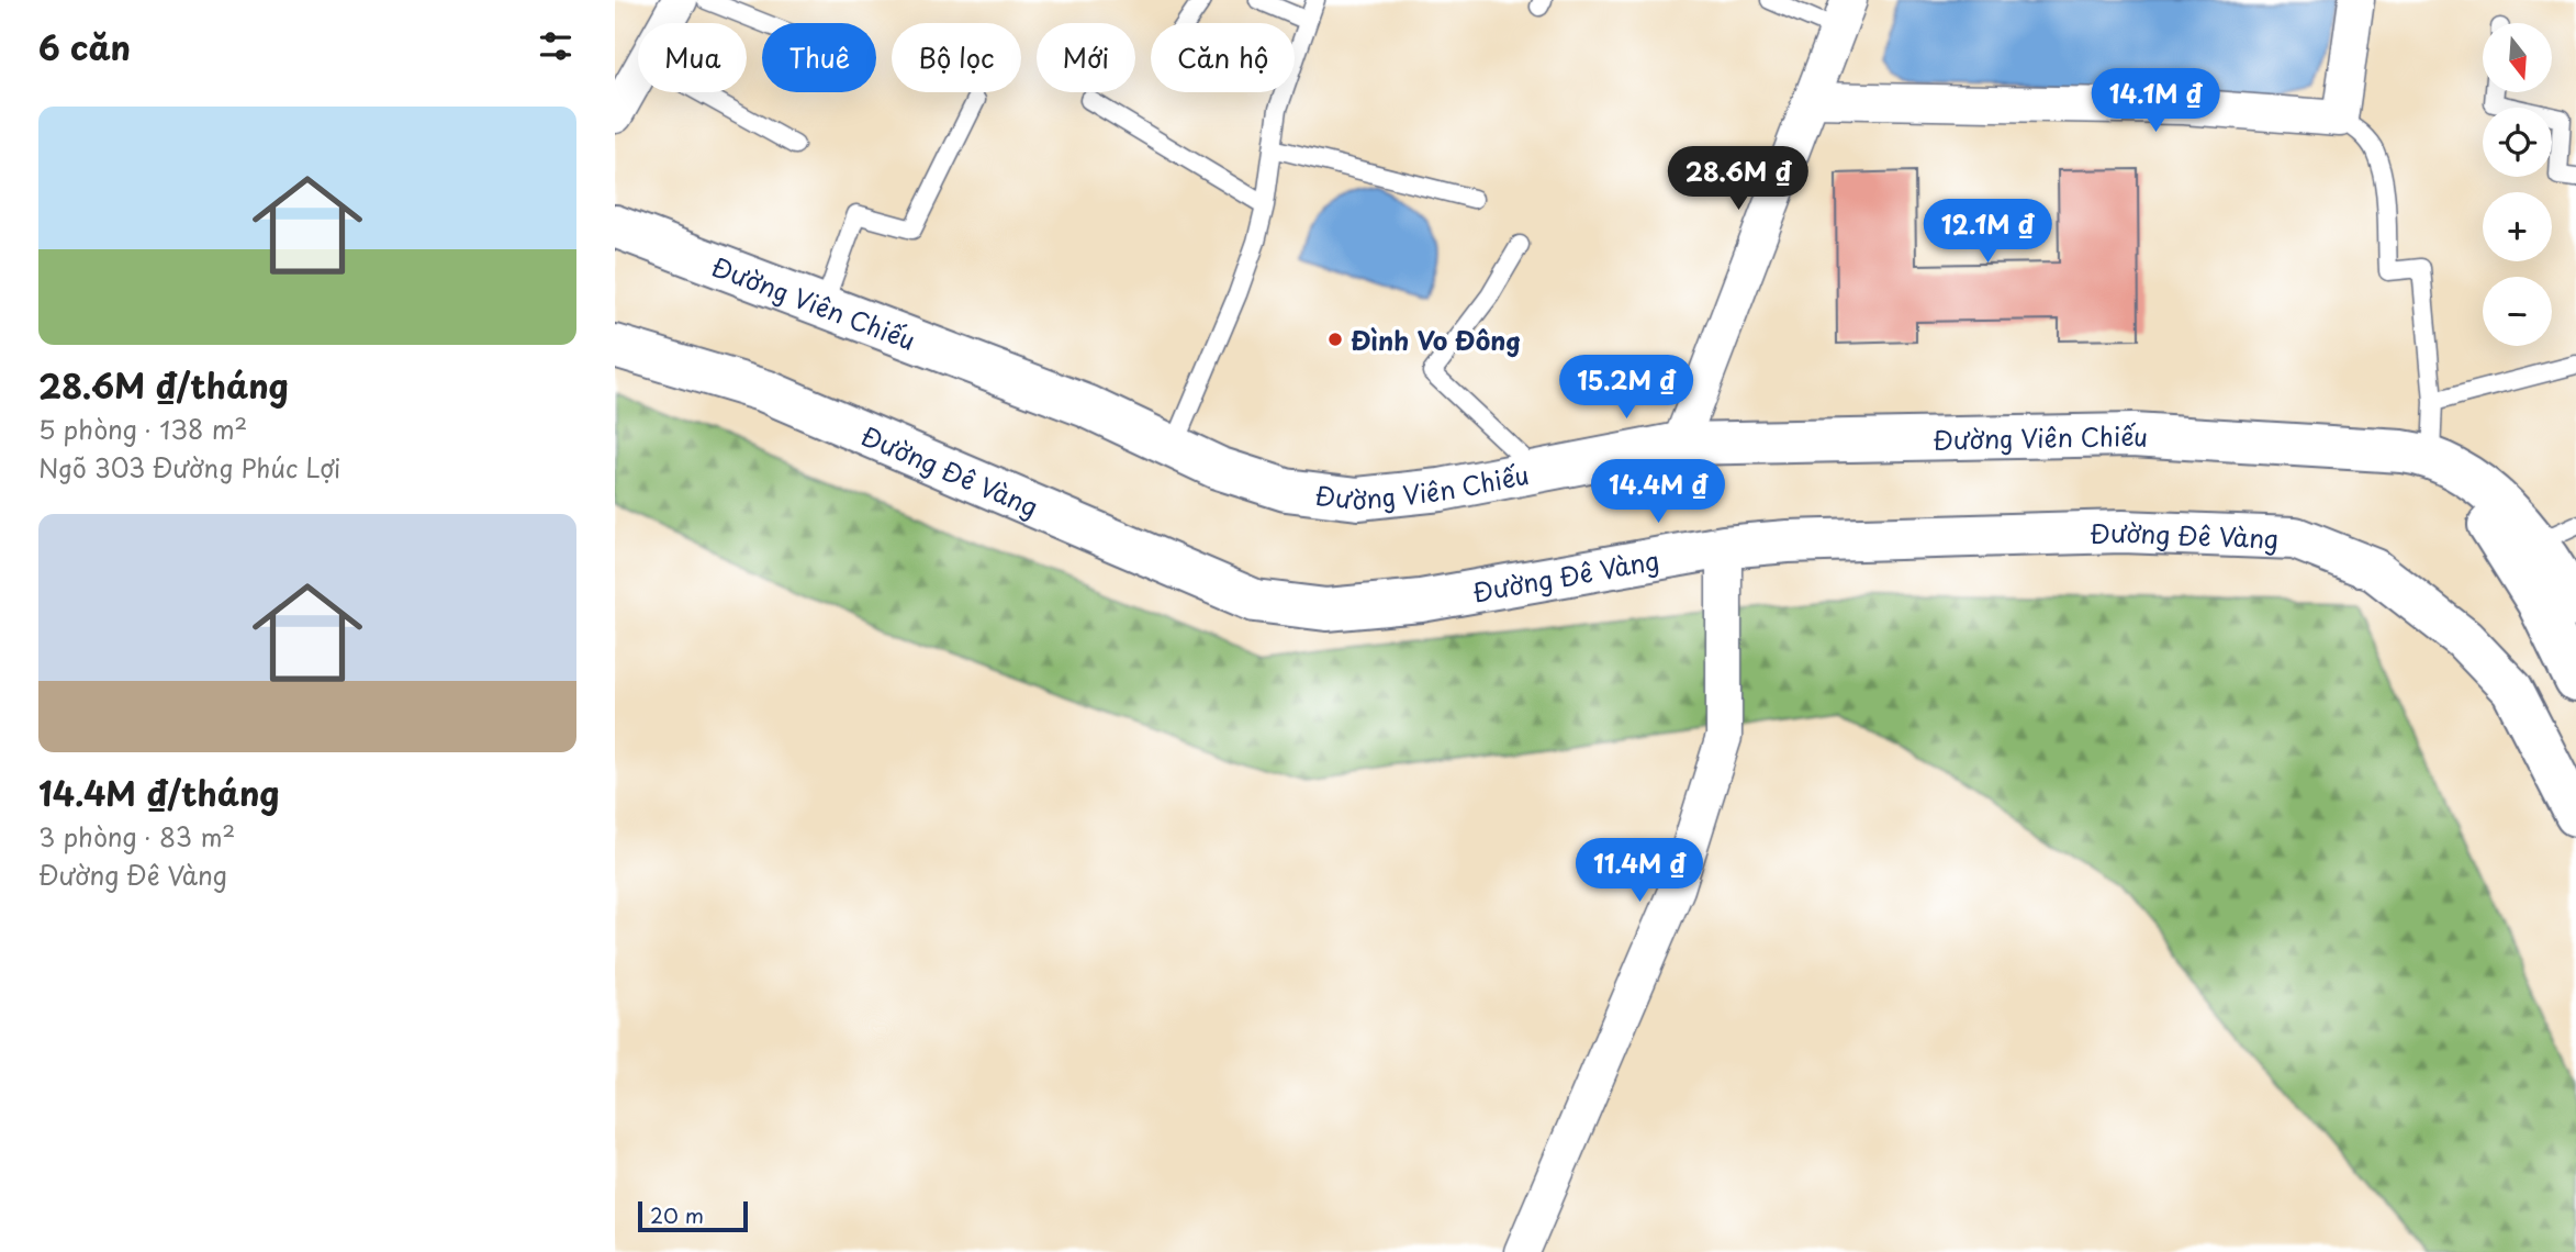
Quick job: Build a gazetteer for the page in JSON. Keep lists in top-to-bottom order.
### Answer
{
  "streets": {
    "main road": ["Đường Viên Chiếu", "Đường Đê Vàng"]
  },
  "places": ["Đình Vo Đông"],
  "scale_bar": "20 m",
  "north": "bottom",
  "page": {
    "heading": "6 căn",
    "map_buttons": ["+", "−"],
    "chip": [
      "Mua",
      "Thuê",
      "Bộ lọc",
      "Mới",
      "Căn hộ"
    ],
    "price": [
      "14.1M ₫",
      "28.6M ₫",
      "12.1M ₫",
      "15.2M ₫",
      "14.4M ₫",
      "11.4M ₫"
    ],
    "list": [
      {
        "name": "28.6M ₫/tháng",
        "note": "5 phòng · 138 m² · Ngõ 303 Đường Phúc Lợi"
      },
      {
        "name": "14.4M ₫/tháng",
        "note": "3 phòng · 83 m² · Đường Đê Vàng"
      }
    ],
    "scale": "20 m"
  }
}
